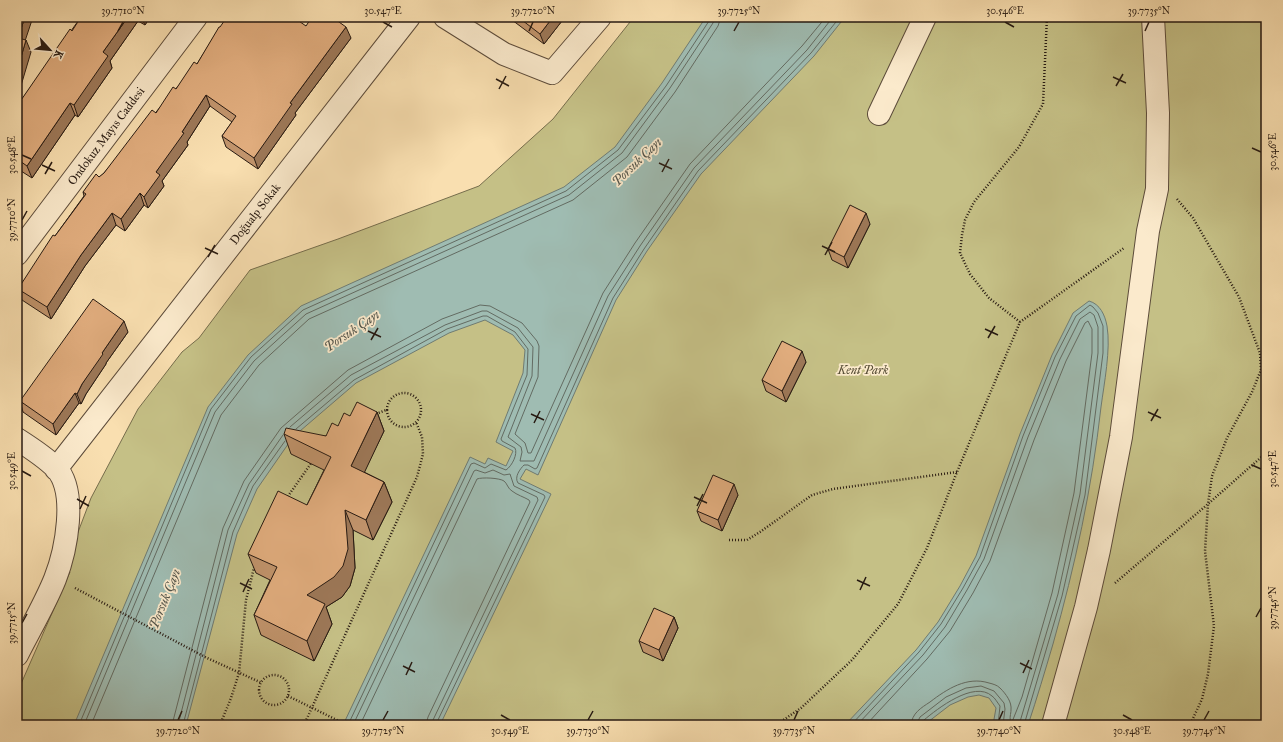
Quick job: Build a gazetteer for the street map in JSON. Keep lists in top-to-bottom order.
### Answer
{
  "streets": {
    "street": ["Ondokuz Mayıs Caddesi", "Doğualp Sokak"]
  },
  "water": ["Porsuk Çayı"],
  "parks": ["Kent Park"],
  "north": "bottom right",
  "coordinates": [
    "39.7710°N",
    "30.547°E",
    "39.7720°N",
    "39.7725°N",
    "30.546°E",
    "39.7735°N",
    "30.548°E",
    "30.549°E",
    "39.7745°N",
    "39.7715°N",
    "39.7730°N",
    "39.7740°N"
  ]
}
